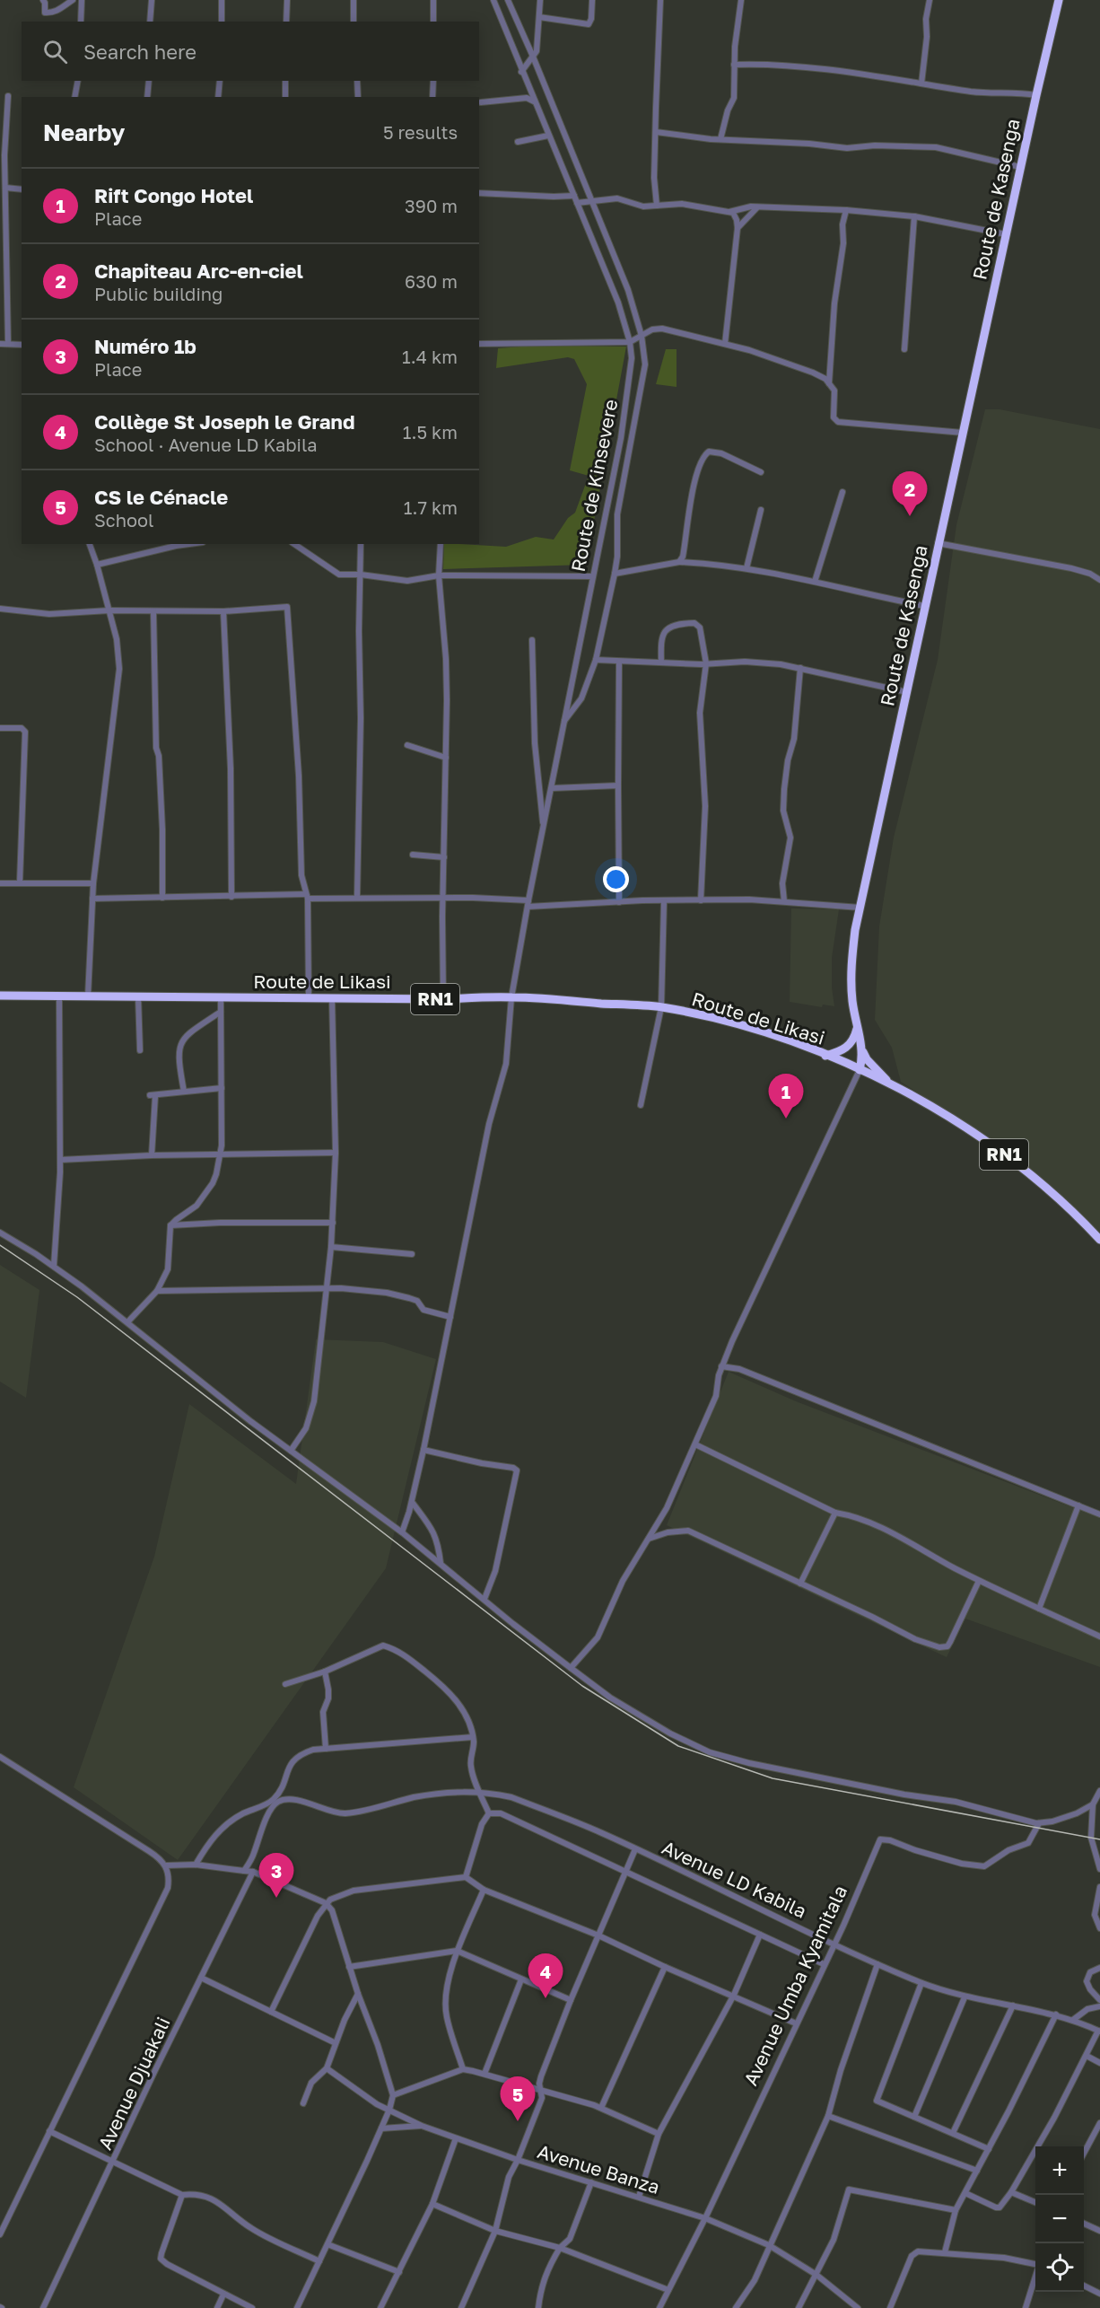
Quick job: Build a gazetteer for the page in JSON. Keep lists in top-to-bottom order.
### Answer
{
  "streets": {
    "highway": ["Route de Kasenga", "Route de Likasi", "RN1"],
    "street": [
      "Route de Kinsevere",
      "Avenue LD Kabila",
      "Avenue Umba Kyamitala",
      "Avenue Djuakali",
      "Avenue Banza"
    ]
  },
  "crossings": [
    ["Route de Kasenga", "Route de Likasi"],
    ["Route de Kasenga", "RN1"],
    ["Route de Kinsevere", "Route de Likasi"],
    ["Route de Likasi", "RN1"],
    ["Avenue LD Kabila", "Avenue Umba Kyamitala"],
    ["Avenue Umba Kyamitala", "Avenue Banza"]
  ],
  "page": {
    "search": "Search here",
    "heading": ["Nearby", "5 results"],
    "list": [
      {
        "mark": "1",
        "name": "Rift Congo Hotel",
        "note": "Place",
        "value": "390 m"
      },
      {
        "mark": "2",
        "name": "Chapiteau Arc-en-ciel",
        "note": "Public building",
        "value": "630 m"
      },
      {
        "mark": "3",
        "name": "Numéro 1b",
        "note": "Place",
        "value": "1.4 km"
      },
      {
        "mark": "4",
        "name": "Collège St Joseph le Grand",
        "note": "School · Avenue LD Kabila",
        "value": "1.5 km"
      },
      {
        "mark": "5",
        "name": "CS le Cénacle",
        "note": "School",
        "value": "1.7 km"
      }
    ],
    "pins": [
      "2",
      "1",
      "3",
      "4",
      "5"
    ],
    "map_buttons": ["+", "−"]
  }
}
